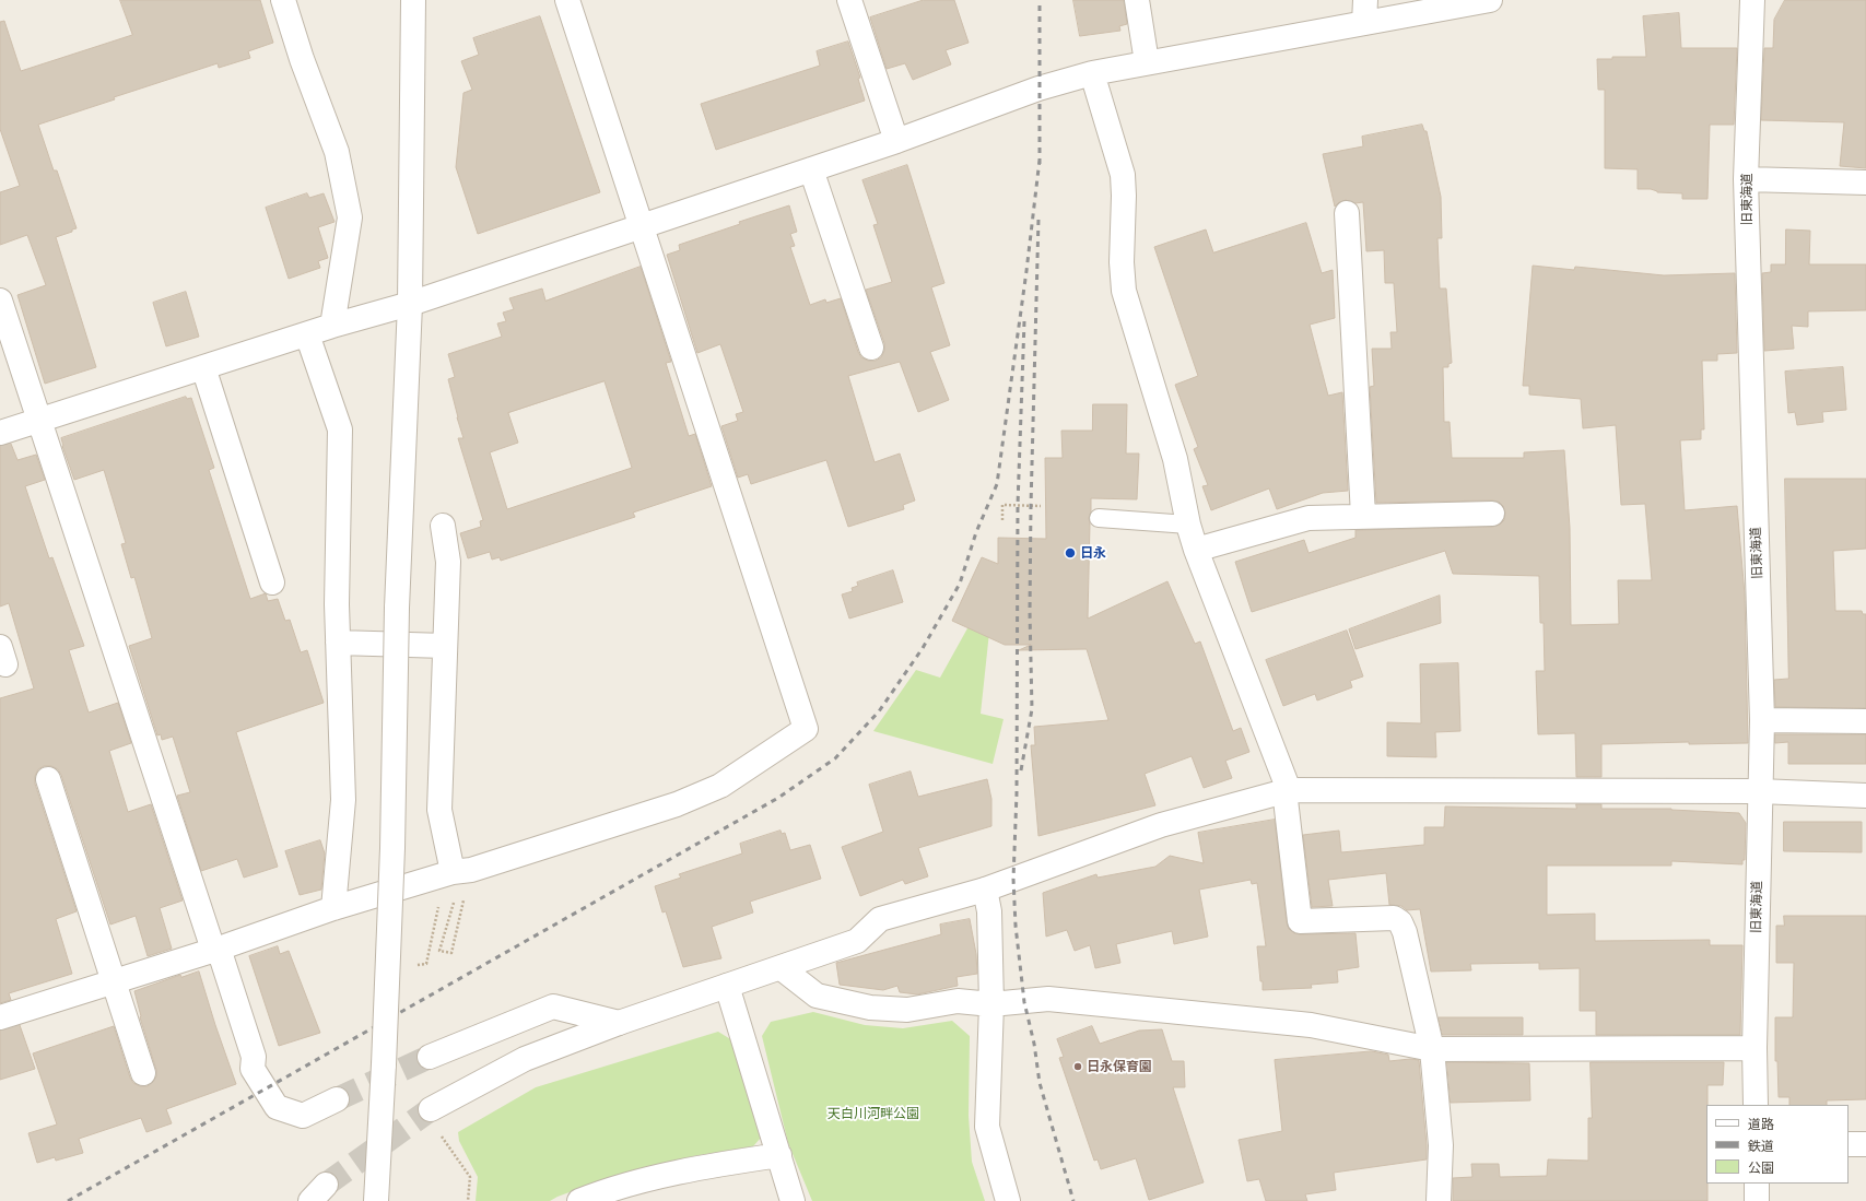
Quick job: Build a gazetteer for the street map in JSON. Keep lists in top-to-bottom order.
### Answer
{
  "streets": {
    "street": ["旧東海道"]
  },
  "parks": ["天白川河畔公園"],
  "places": ["日永", "日永保育園"],
  "legend": ["道路", "鉄道", "公園"]
}
